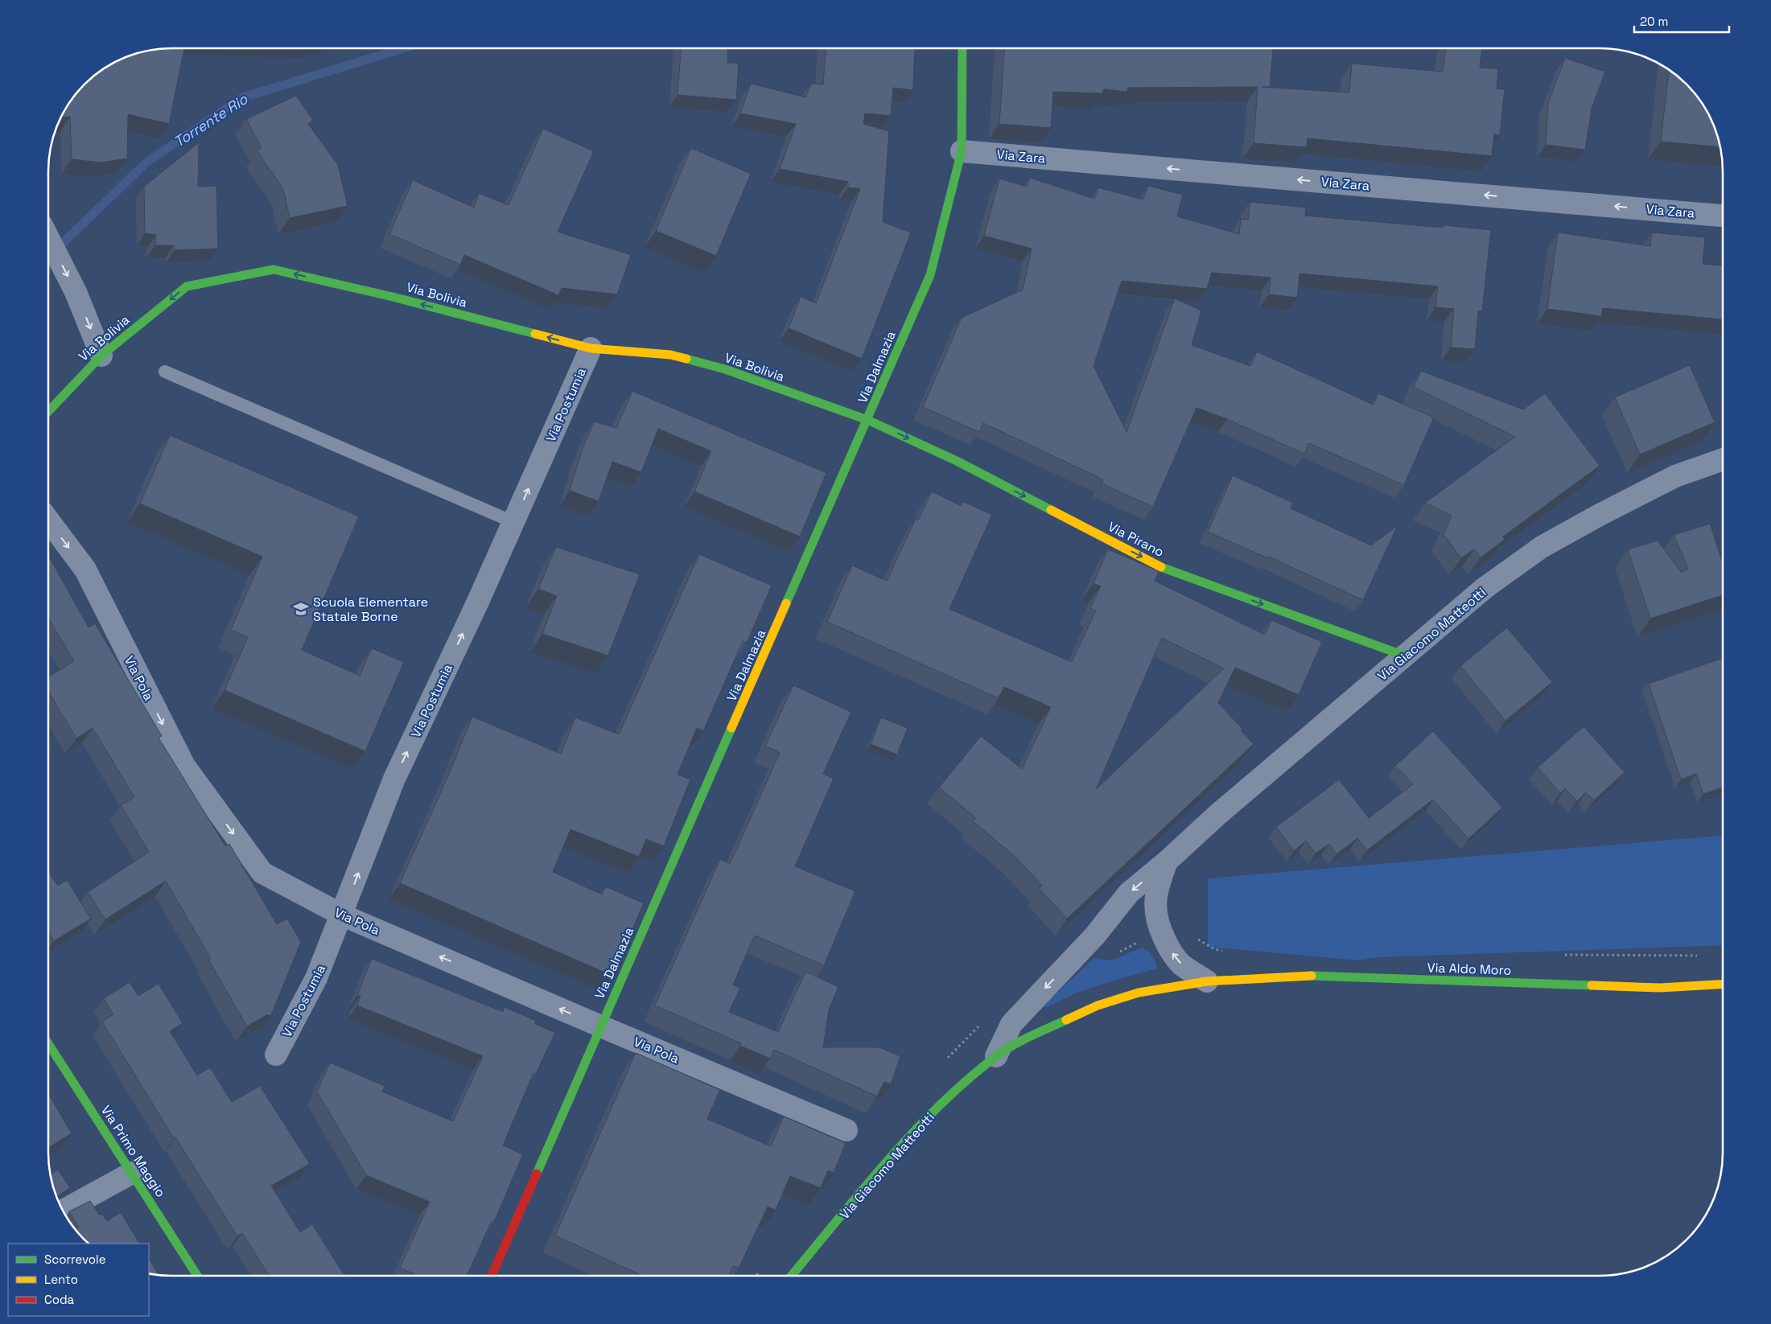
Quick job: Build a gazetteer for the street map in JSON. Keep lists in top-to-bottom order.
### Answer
{
  "streets": {
    "street": [
      "Via Zara",
      "Via Bolivia",
      "Via Dalmazia",
      "Via Postumia",
      "Via Pirano",
      "Via Giacomo Matteotti",
      "Via Pola",
      "Via Aldo Moro",
      "Via Primo Maggio"
    ]
  },
  "crossings": [
    ["Via Zara", "Via Dalmazia"],
    ["Via Bolivia", "Via Dalmazia"],
    ["Via Bolivia", "Via Postumia"],
    ["Via Bolivia", "Via Pirano"],
    ["Via Dalmazia", "Via Pirano"],
    ["Via Dalmazia", "Via Pola"],
    ["Via Postumia", "Via Pola"],
    ["Via Pirano", "Via Giacomo Matteotti"],
    ["Via Giacomo Matteotti", "Via Aldo Moro"]
  ],
  "one_way": [
    "Via Zara",
    "Via Bolivia",
    "Via Postumia",
    "Via Pirano"
  ],
  "water": ["Torrente Rio"],
  "places": {
    "school or university": ["Scuola Elementare Statale Borne"]
  },
  "legend": ["Scorrevole", "Lento", "Coda"],
  "scale_bar": "20 m"
}
